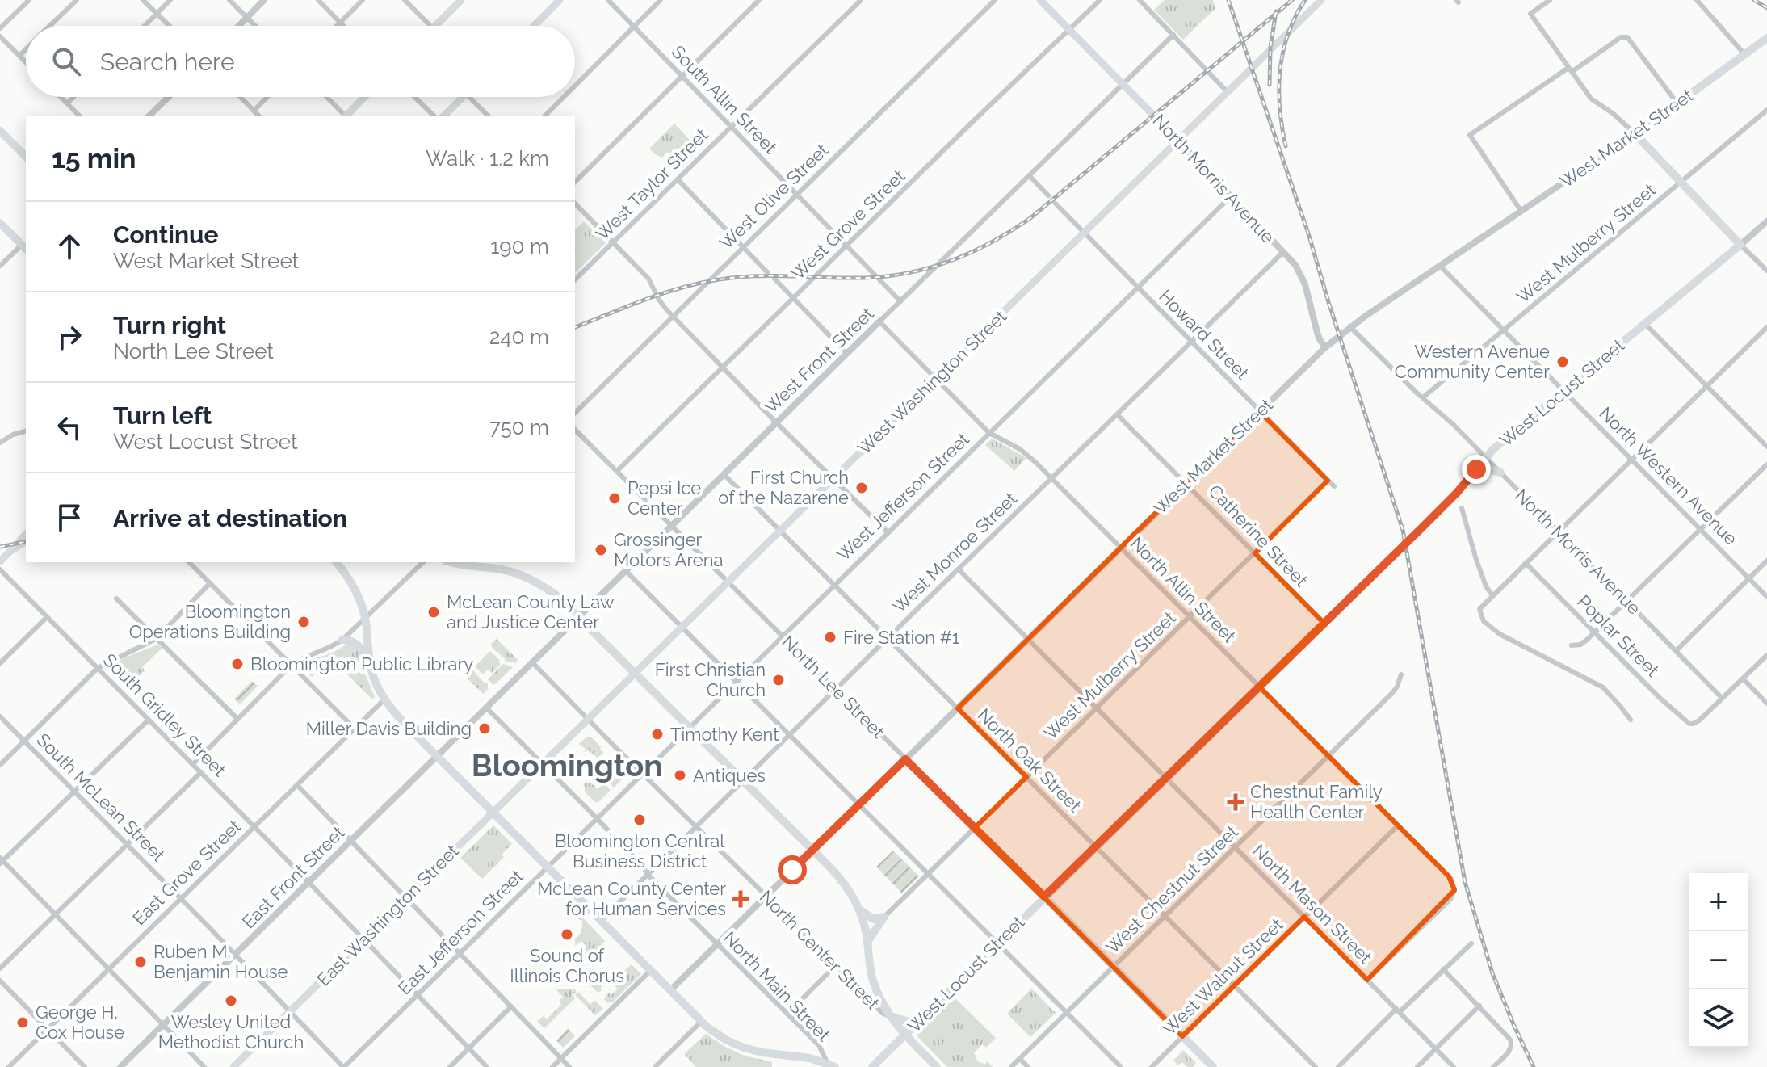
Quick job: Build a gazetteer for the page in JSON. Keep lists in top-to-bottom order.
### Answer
{
  "streets": {
    "main road": [
      "West Market Street",
      "North Morris Avenue",
      "West Washington Street",
      "West Locust Street",
      "North Lee Street",
      "East Washington Street"
    ],
    "street": [
      "South Allin Street",
      "West Taylor Street",
      "West Olive Street",
      "West Grove Street",
      "West Mulberry Street",
      "Howard Street",
      "West Front Street",
      "North Western Avenue",
      "West Jefferson Street",
      "Catherine Street",
      "West Monroe Street",
      "North Allin Street",
      "Poplar Street",
      "South Gridley Street",
      "North Oak Street",
      "South McLean Street",
      "East Grove Street",
      "East Front Street",
      "West Chestnut Street",
      "North Mason Street",
      "East Jefferson Street",
      "North Center Street",
      "West Walnut Street",
      "North Main Street"
    ]
  },
  "crossings": [
    ["South Allin Street", "West Taylor Street"],
    ["South Allin Street", "West Olive Street"],
    ["South Allin Street", "West Grove Street"],
    ["South Allin Street", "West Front Street"],
    ["West Market Street", "North Morris Avenue"],
    ["West Market Street", "Howard Street"],
    ["West Market Street", "North Western Avenue"],
    ["West Market Street", "Catherine Street"],
    ["West Market Street", "North Allin Street"],
    ["West Market Street", "North Lee Street"],
    ["West Market Street", "North Oak Street"],
    ["West Market Street", "North Mason Street"],
    ["West Market Street", "North Center Street"],
    ["West Market Street", "North Main Street"],
    ["North Morris Avenue", "West Grove Street"],
    ["North Morris Avenue", "West Mulberry Street"],
    ["North Morris Avenue", "West Front Street"],
    ["North Morris Avenue", "West Washington Street"],
    ["North Morris Avenue", "West Locust Street"],
    ["North Morris Avenue", "West Jefferson Street"],
    ["North Morris Avenue", "West Monroe Street"],
    ["North Morris Avenue", "Poplar Street"],
    ["West Grove Street", "North Lee Street"],
    ["West Mulberry Street", "Howard Street"],
    ["West Mulberry Street", "North Western Avenue"],
    ["West Mulberry Street", "Catherine Street"],
    ["West Mulberry Street", "North Allin Street"],
    ["West Mulberry Street", "North Lee Street"],
    ["West Mulberry Street", "North Oak Street"],
    ["West Mulberry Street", "North Mason Street"],
    ["Howard Street", "West Washington Street"],
    ["Howard Street", "West Jefferson Street"],
    ["Howard Street", "West Monroe Street"],
    ["West Front Street", "North Allin Street"],
    ["West Front Street", "North Lee Street"],
    ["West Front Street", "North Oak Street"],
    ["West Front Street", "East Front Street"],
    ["West Front Street", "North Center Street"],
    ["West Front Street", "North Main Street"],
    ["West Washington Street", "North Allin Street"],
    ["West Washington Street", "North Lee Street"],
    ["West Washington Street", "North Oak Street"],
    ["West Washington Street", "East Washington Street"],
    ["West Washington Street", "North Center Street"],
    ["West Washington Street", "North Main Street"],
    ["West Locust Street", "North Western Avenue"],
    ["West Locust Street", "Catherine Street"],
    ["West Locust Street", "North Allin Street"],
    ["West Locust Street", "North Lee Street"],
    ["West Locust Street", "North Oak Street"],
    ["West Locust Street", "North Mason Street"],
    ["West Jefferson Street", "North Allin Street"],
    ["West Jefferson Street", "North Lee Street"],
    ["West Jefferson Street", "North Oak Street"],
    ["West Jefferson Street", "East Jefferson Street"],
    ["West Jefferson Street", "North Center Street"],
    ["West Jefferson Street", "North Main Street"],
    ["Catherine Street", "West Monroe Street"],
    ["West Monroe Street", "North Allin Street"],
    ["West Monroe Street", "North Lee Street"],
    ["West Monroe Street", "North Oak Street"],
    ["West Monroe Street", "North Mason Street"],
    ["West Monroe Street", "North Center Street"],
    ["West Monroe Street", "North Main Street"],
    ["North Allin Street", "West Chestnut Street"],
    ["North Allin Street", "North Mason Street"],
    ["North Allin Street", "West Walnut Street"],
    ["North Lee Street", "West Chestnut Street"],
    ["North Lee Street", "West Walnut Street"],
    ["South Gridley Street", "East Grove Street"],
    ["South Gridley Street", "East Front Street"],
    ["South Gridley Street", "East Washington Street"],
    ["South Gridley Street", "East Jefferson Street"],
    ["North Oak Street", "West Chestnut Street"],
    ["North Oak Street", "West Walnut Street"],
    ["South McLean Street", "East Grove Street"],
    ["South McLean Street", "East Front Street"],
    ["South McLean Street", "East Washington Street"],
    ["South McLean Street", "East Jefferson Street"],
    ["East Front Street", "North Main Street"],
    ["West Chestnut Street", "North Mason Street"],
    ["North Mason Street", "West Walnut Street"],
    ["East Washington Street", "North Main Street"],
    ["East Jefferson Street", "North Main Street"]
  ],
  "districts": ["Bloomington"],
  "places": {
    "other": [
      "Western Avenue Community Center",
      "First Church of the Nazarene",
      "Pepsi Ice Center",
      "Grossinger Motors Arena",
      "McLean County Law and Justice Center",
      "Bloomington Operations Building",
      "Fire Station #1",
      "Bloomington Public Library",
      "First Christian Church",
      "Miller Davis Building",
      "Timothy Kent",
      "Antiques",
      "Bloomington Central Business District",
      "Sound of Illinois Chorus",
      "Ruben M. Benjamin House",
      "Wesley United Methodist Church",
      "George H. Cox House"
    ],
    "health": ["Chestnut Family Health Center", "McLean County Center for Human Services"]
  },
  "page": {
    "search": "Search here",
    "heading": ["15 min", "Walk · 1.2 km"],
    "list": [
      ["Continue", "West Market Street", "190 m"],
      ["Turn right", "North Lee Street", "240 m"],
      ["Turn left", "West Locust Street", "750 m"],
      "Arrive at destination"
    ],
    "map_buttons": ["+", "−"]
  }
}
